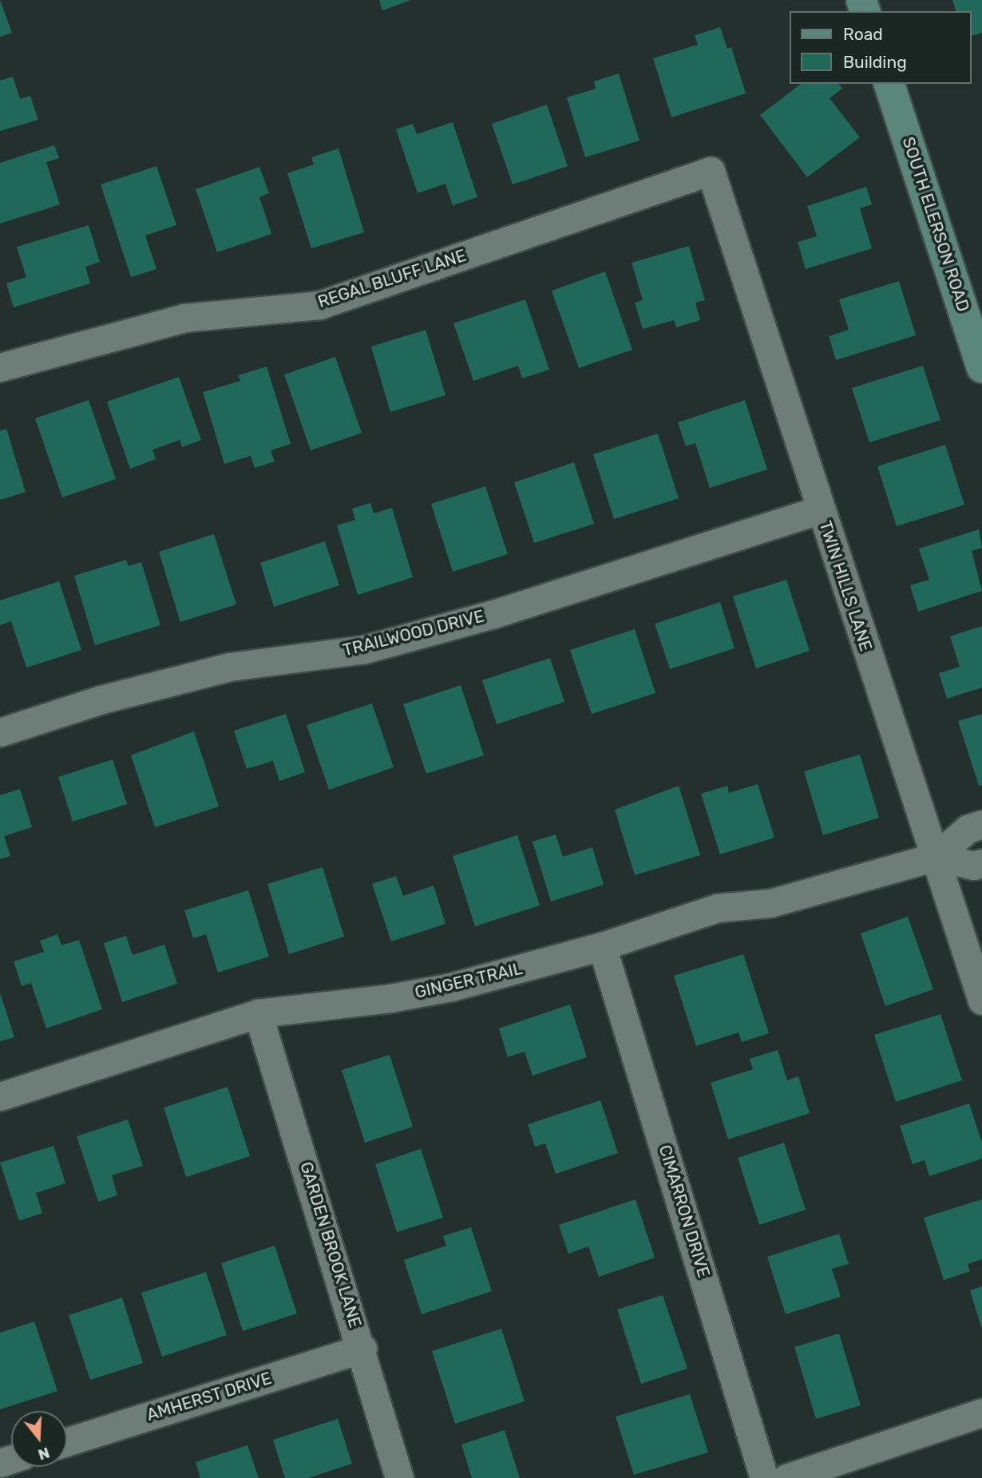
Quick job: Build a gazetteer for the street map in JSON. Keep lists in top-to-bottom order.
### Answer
{
  "streets": {
    "street": [
      "SOUTH ELERSON ROAD",
      "REGAL BLUFF LANE",
      "TWIN HILLS LANE",
      "TRAILWOOD DRIVE",
      "GINGER TRAIL",
      "CIMARRON DRIVE",
      "GARDEN BROOK LANE",
      "AMHERST DRIVE"
    ]
  },
  "crossings": [
    ["REGAL BLUFF LANE", "TWIN HILLS LANE"],
    ["TWIN HILLS LANE", "TRAILWOOD DRIVE"],
    ["TWIN HILLS LANE", "GINGER TRAIL"],
    ["GINGER TRAIL", "CIMARRON DRIVE"],
    ["GINGER TRAIL", "GARDEN BROOK LANE"],
    ["GARDEN BROOK LANE", "AMHERST DRIVE"]
  ],
  "legend": ["Road", "Building"],
  "north": "bottom"
}
